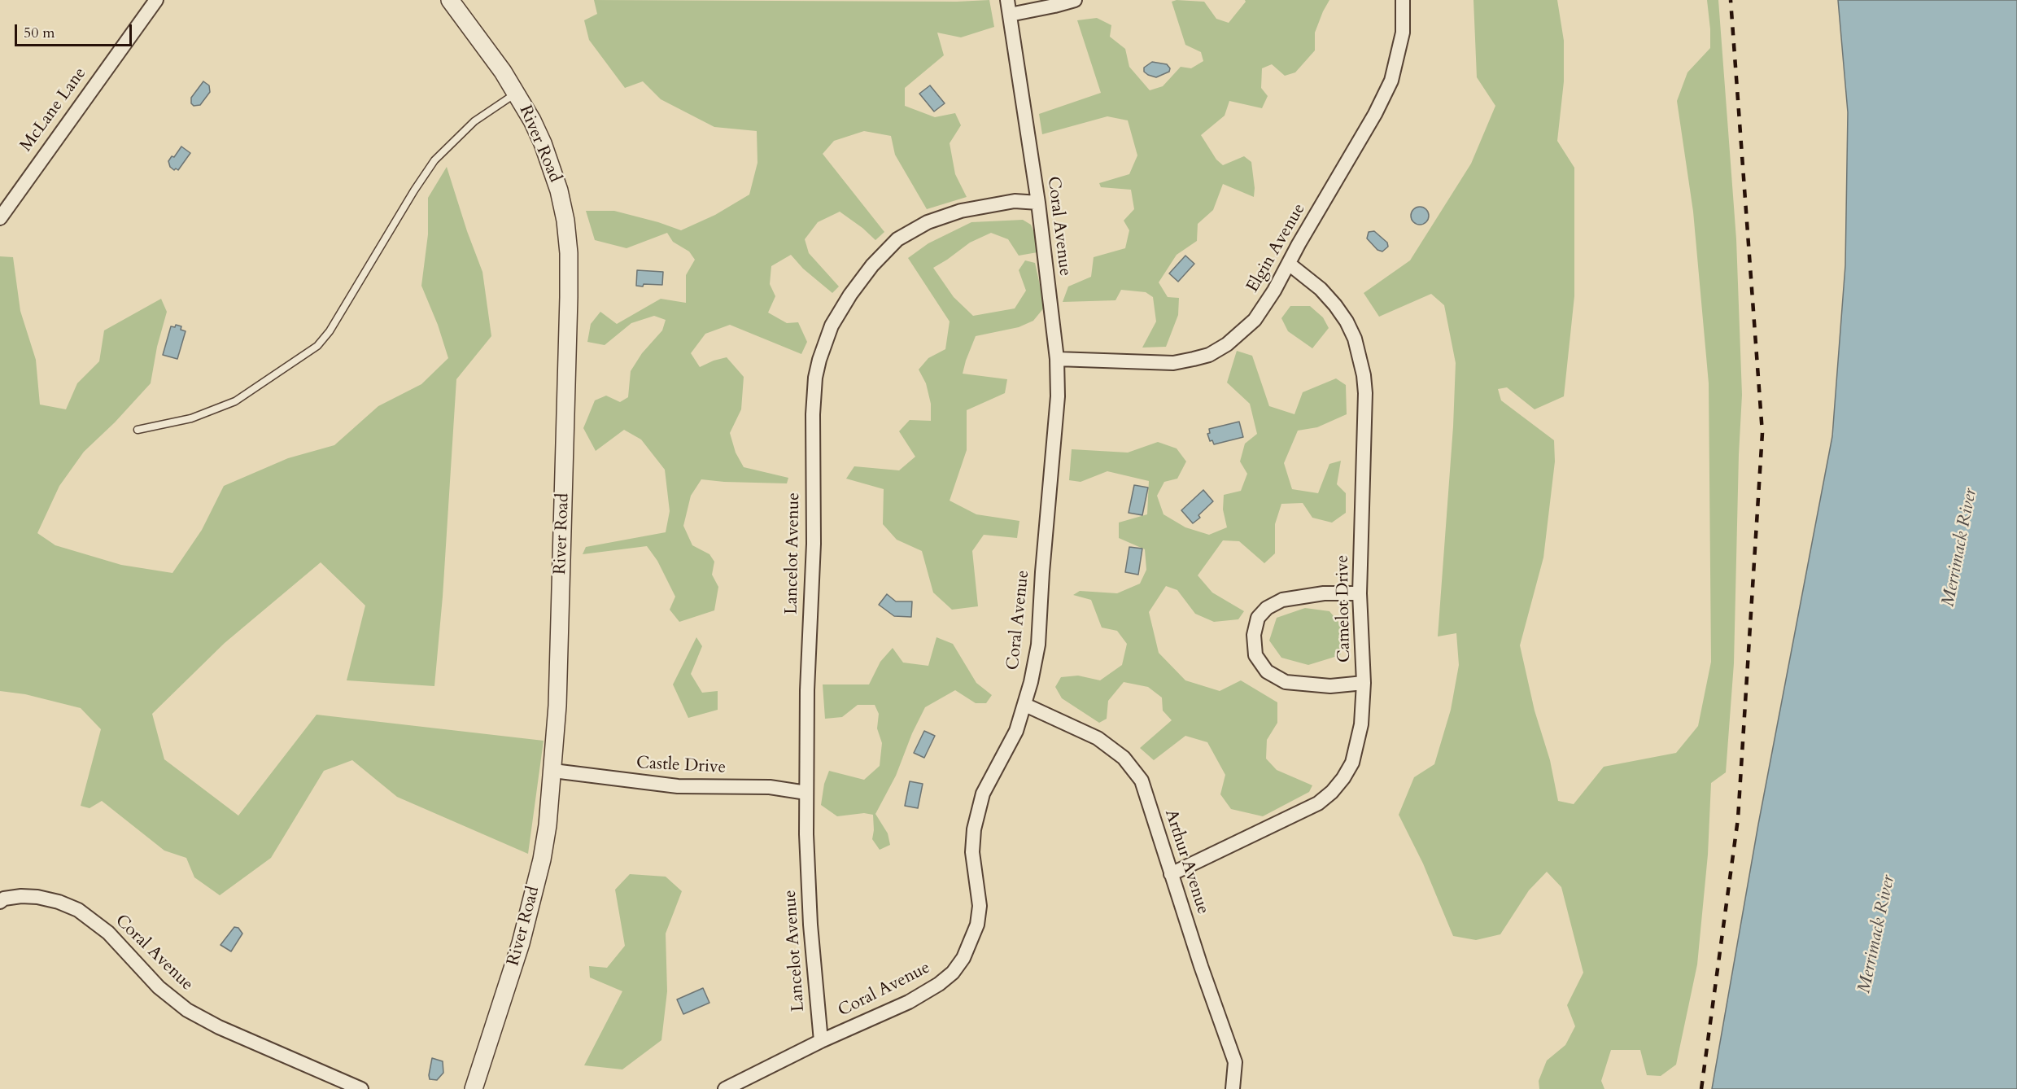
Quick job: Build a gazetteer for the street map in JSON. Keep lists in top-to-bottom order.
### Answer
{
  "streets": {
    "street": [
      "McLane Lane",
      "River Road",
      "Coral Avenue",
      "Elgin Avenue",
      "Lancelot Avenue",
      "Camelot Drive",
      "Castle Drive",
      "Arthur Avenue"
    ]
  },
  "crossings": [
    ["River Road", "Castle Drive"],
    ["Coral Avenue", "Elgin Avenue"],
    ["Coral Avenue", "Lancelot Avenue"],
    ["Coral Avenue", "Arthur Avenue"],
    ["Elgin Avenue", "Camelot Drive"],
    ["Lancelot Avenue", "Castle Drive"],
    ["Camelot Drive", "Arthur Avenue"]
  ],
  "water": ["Merrimack River"],
  "scale_bar": "50 m"
}
